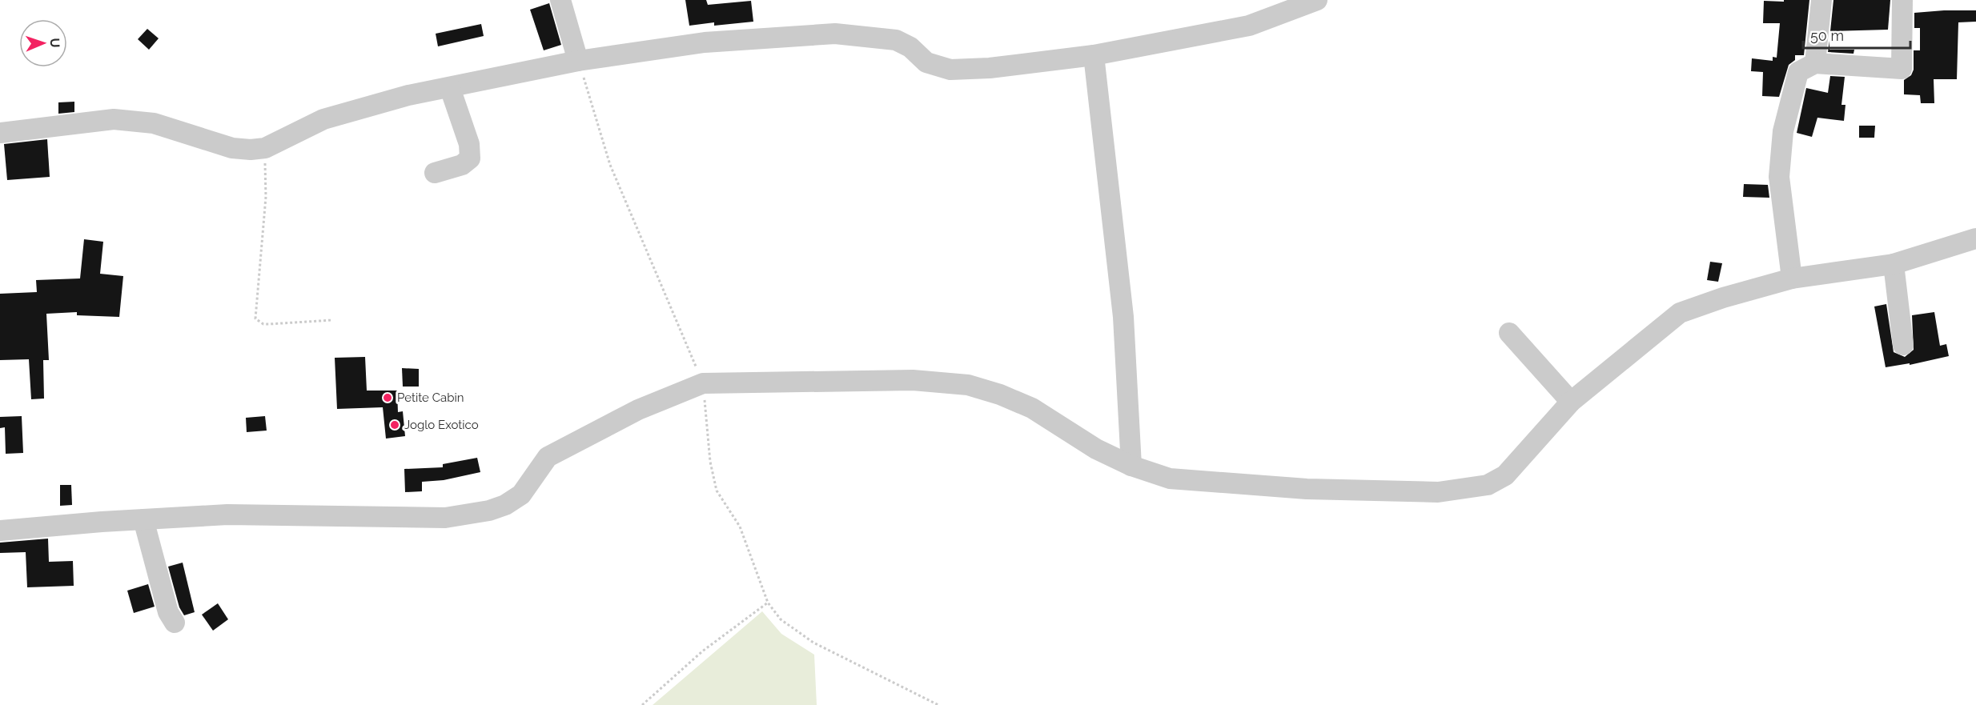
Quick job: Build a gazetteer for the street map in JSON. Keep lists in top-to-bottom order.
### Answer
{
  "places": ["Petite Cabin", "Joglo Exotico"],
  "scale_bar": "50 m",
  "north": "right"
}
